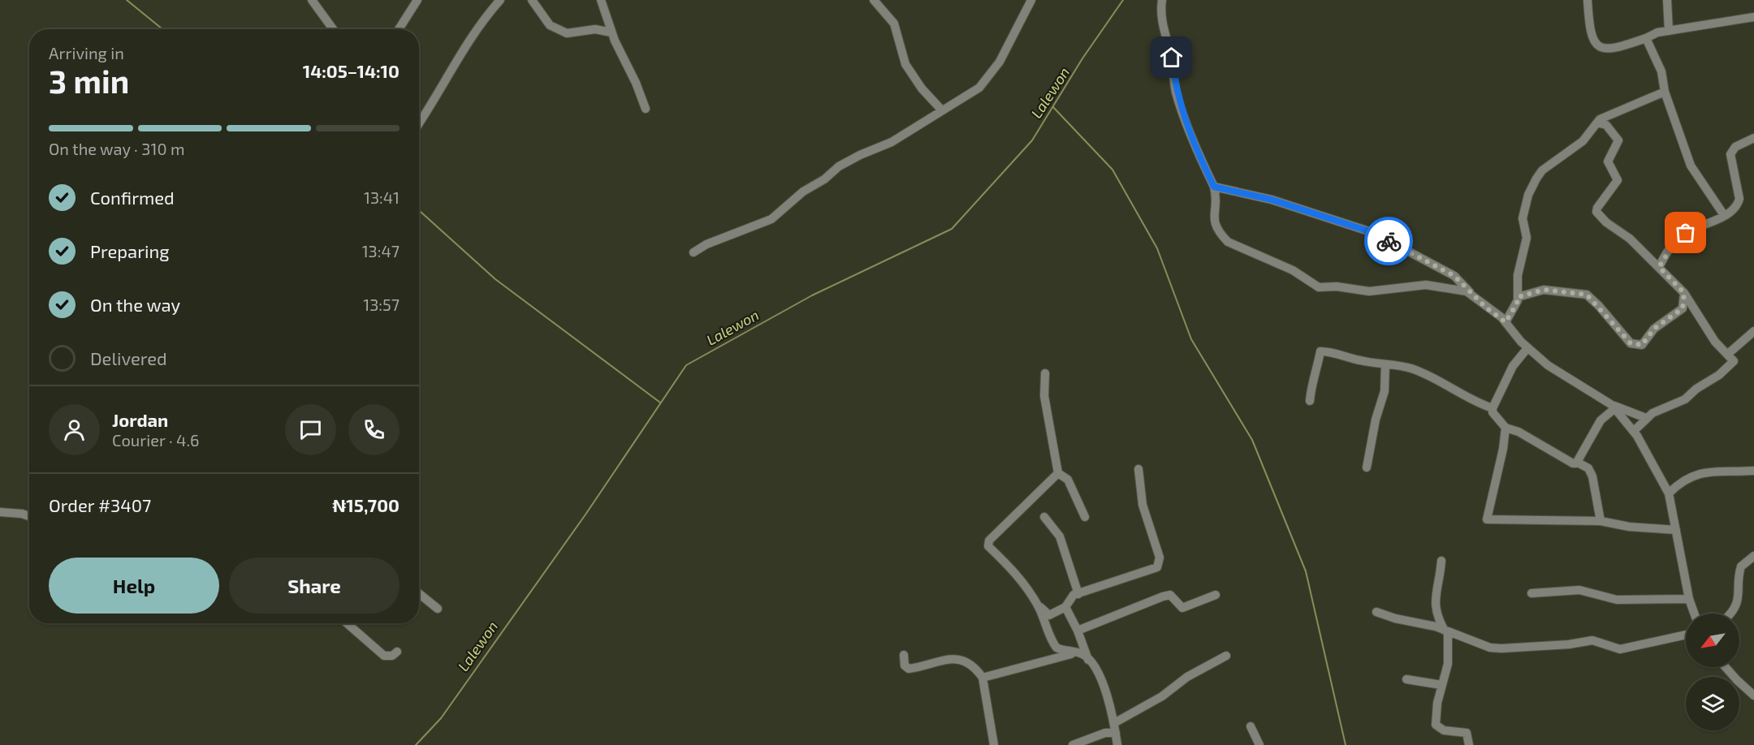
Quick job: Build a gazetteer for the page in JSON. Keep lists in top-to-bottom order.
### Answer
{
  "water": ["Lalewon"],
  "north": "bottom left",
  "page": {
    "heading": ["3 min", "Arriving in", "14:05–14:10"],
    "panel": [
      "Jordan",
      "Courier · 4.6",
      "Order #3407",
      "₦15,700"
    ],
    "bar": "On the way · 310 m",
    "list": [
      ["Confirmed", "13:41"],
      ["Preparing", "13:47"],
      ["On the way", "13:57"],
      "Delivered"
    ],
    "buttons": ["Help", "Share"]
  }
}
